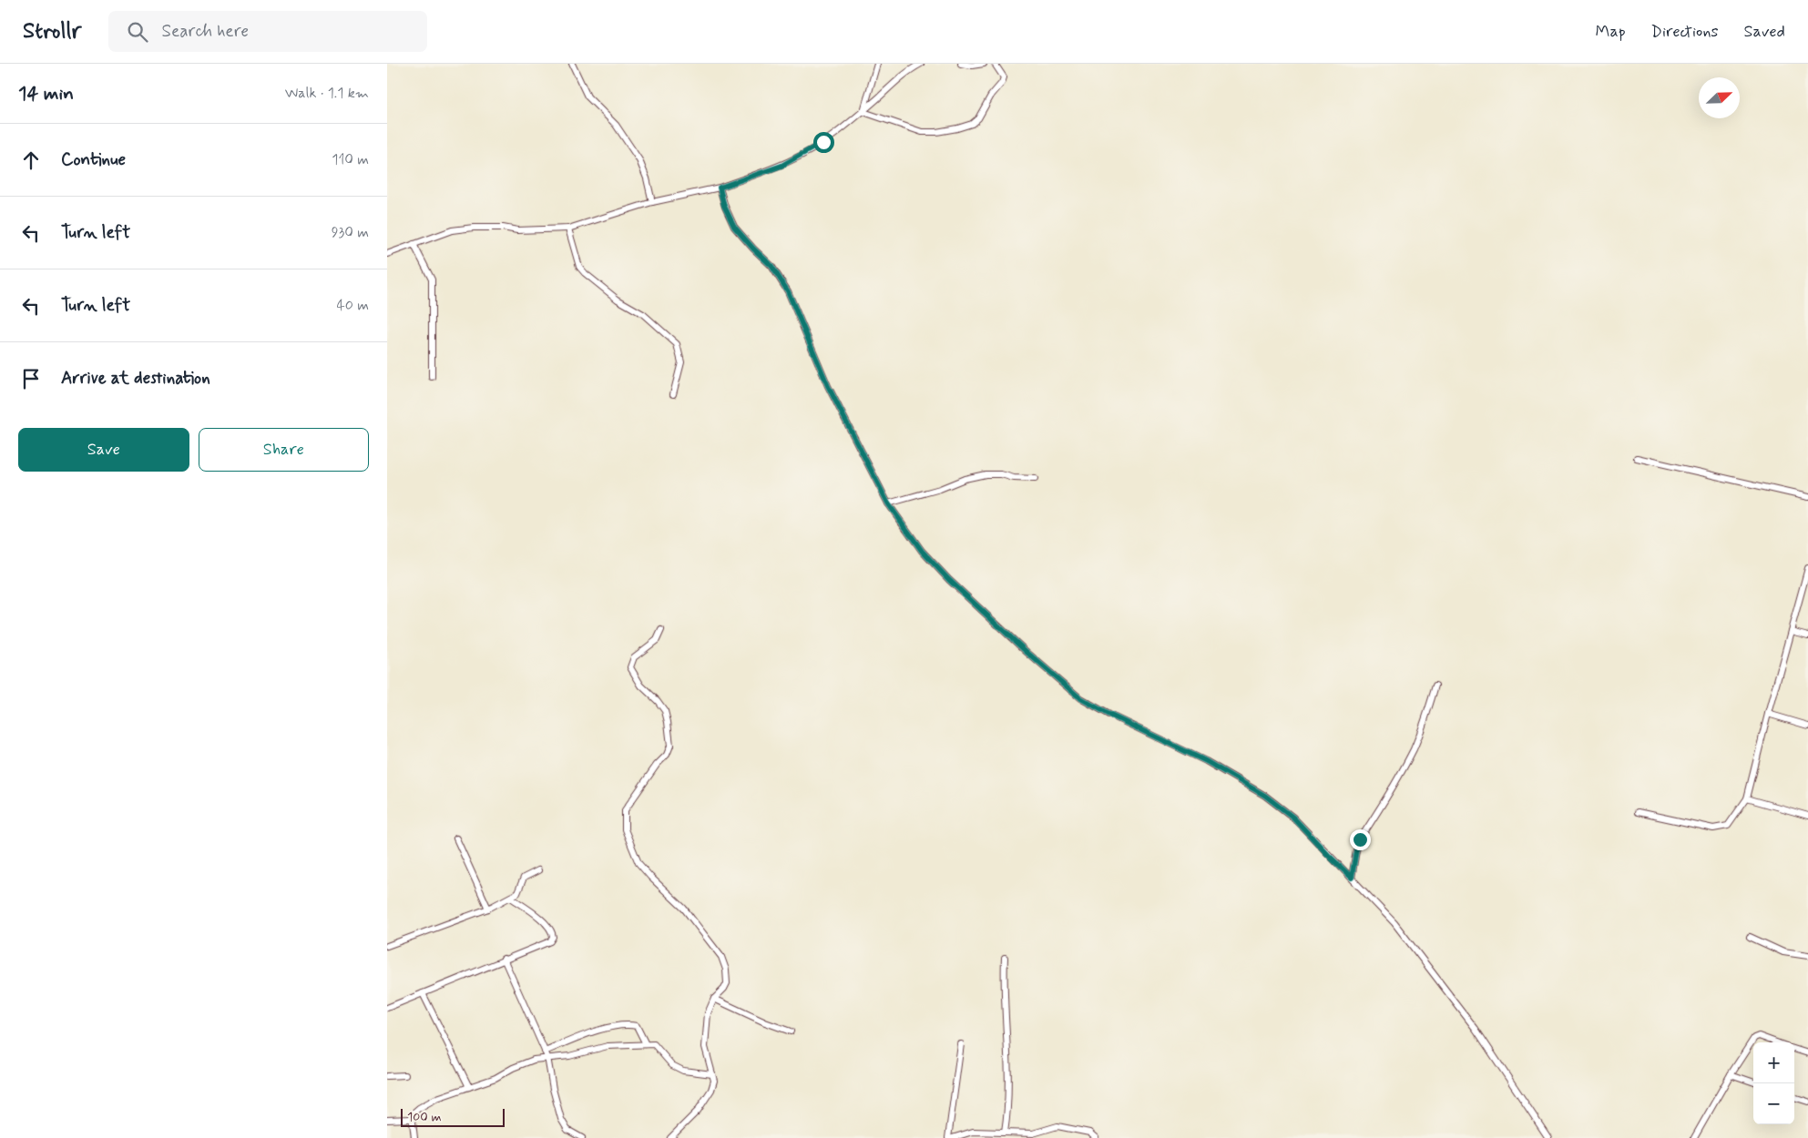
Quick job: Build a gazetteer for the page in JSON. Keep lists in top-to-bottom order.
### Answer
{
  "scale_bar": "100 m",
  "north": "top right",
  "page": {
    "header": "Strollr",
    "search": "Search here",
    "nav": ["Map", "Directions", "Saved"],
    "heading": ["14 min", "Walk · 1.1 km"],
    "list": [
      ["Continue", "110 m"],
      ["Turn left", "930 m"],
      ["Turn left", "40 m"],
      "Arrive at destination"
    ],
    "buttons": ["Save", "Share"],
    "map_buttons": ["+", "−"],
    "scale": "100 m"
  }
}
